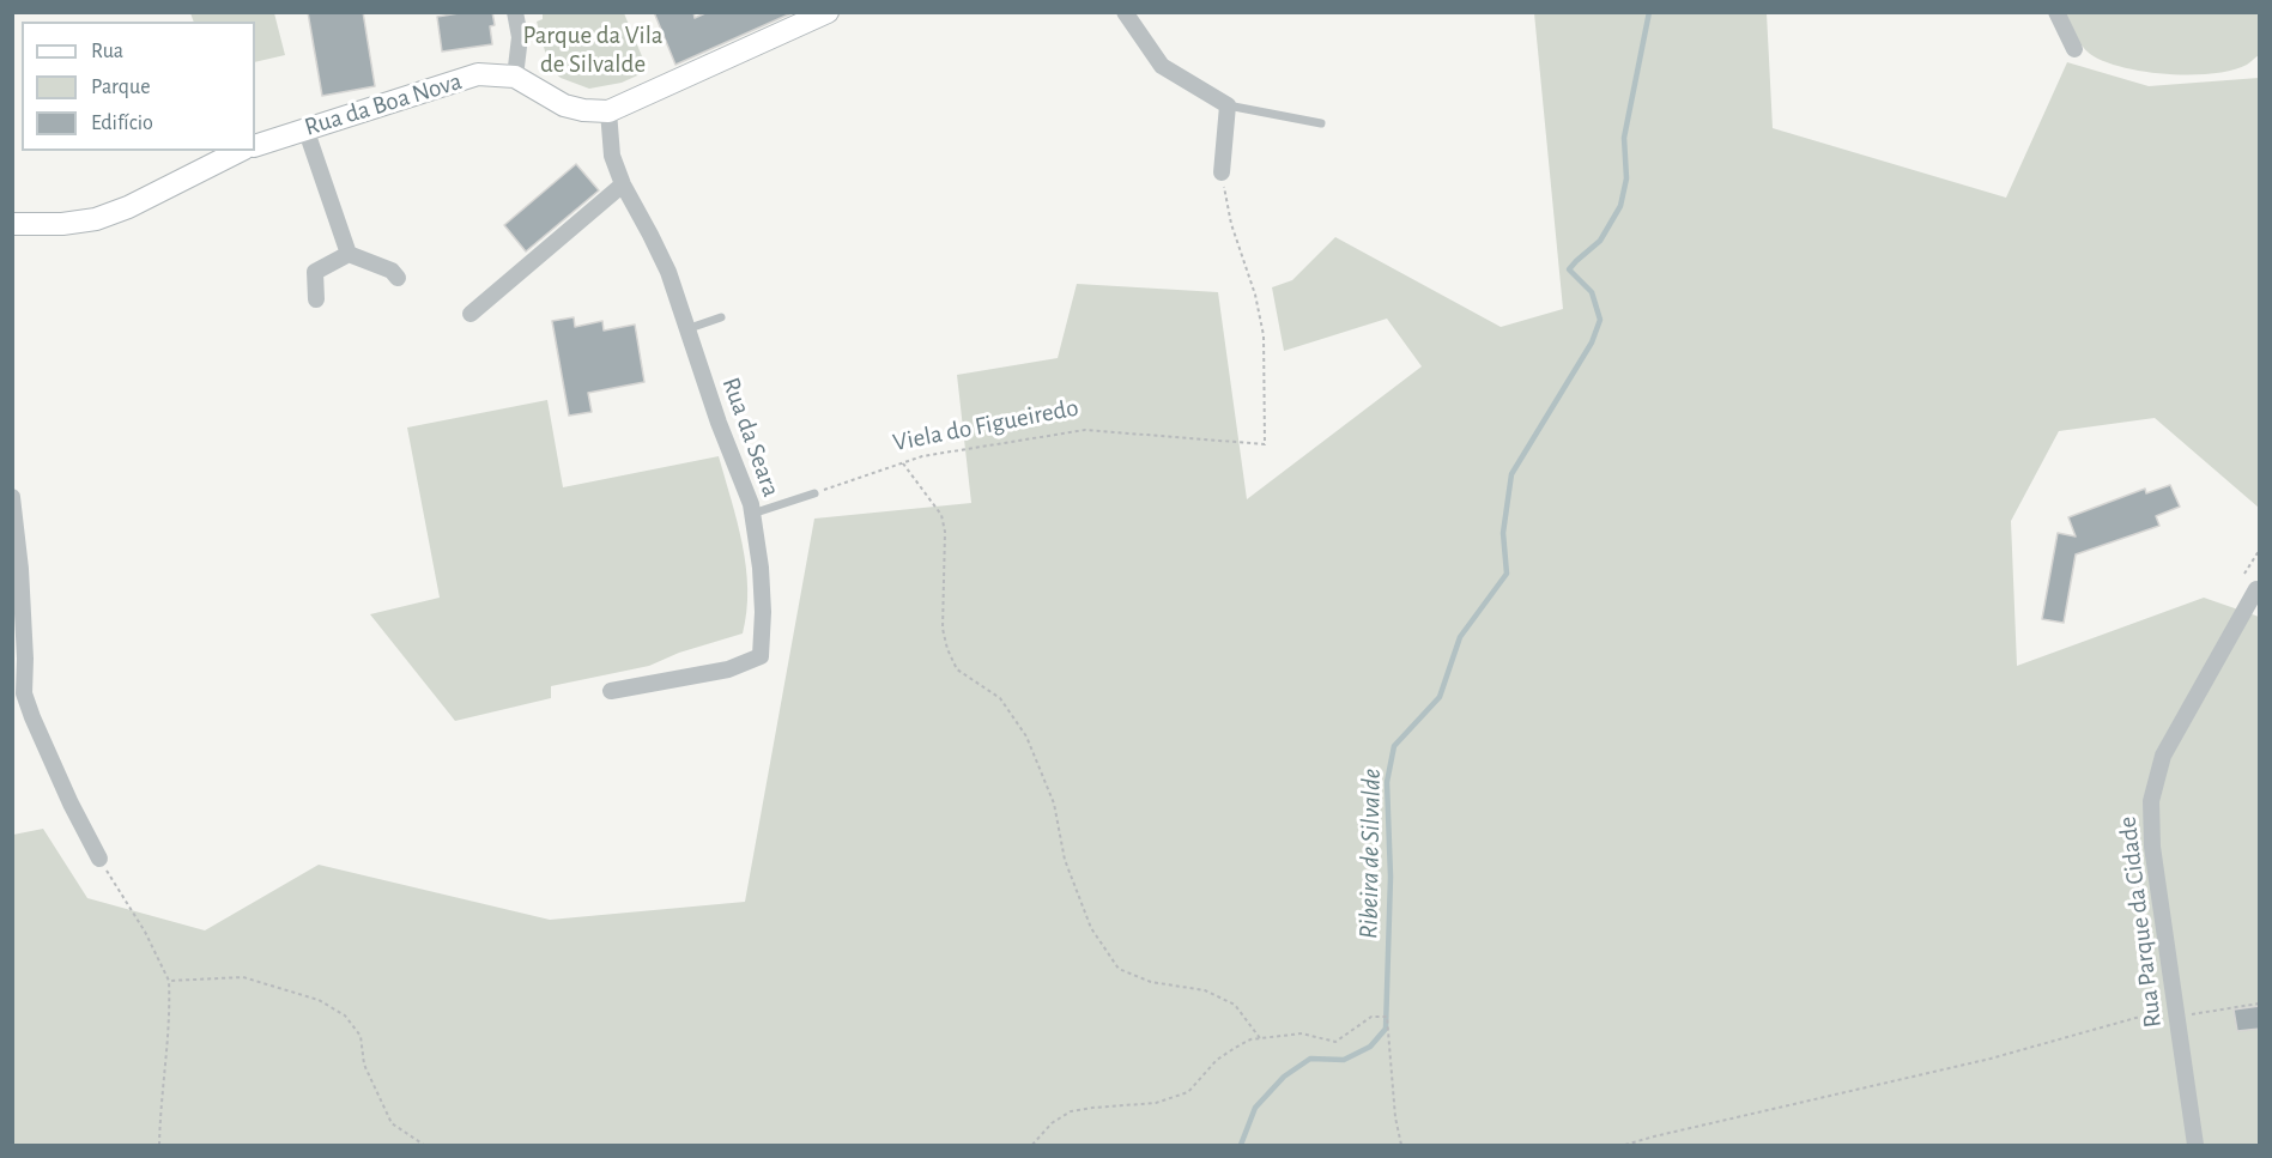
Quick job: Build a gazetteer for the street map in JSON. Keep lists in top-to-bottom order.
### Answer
{
  "streets": {
    "main road": ["Rua da Boa Nova"],
    "street": ["Rua da Seara", "Rua Parque da Cidade"],
    "path": ["Viela do Figueiredo"]
  },
  "water": ["Ribeira de Silvalde"],
  "parks": ["Parque da Vila de Silvalde"],
  "legend": ["Rua", "Parque", "Edifício"]
}
